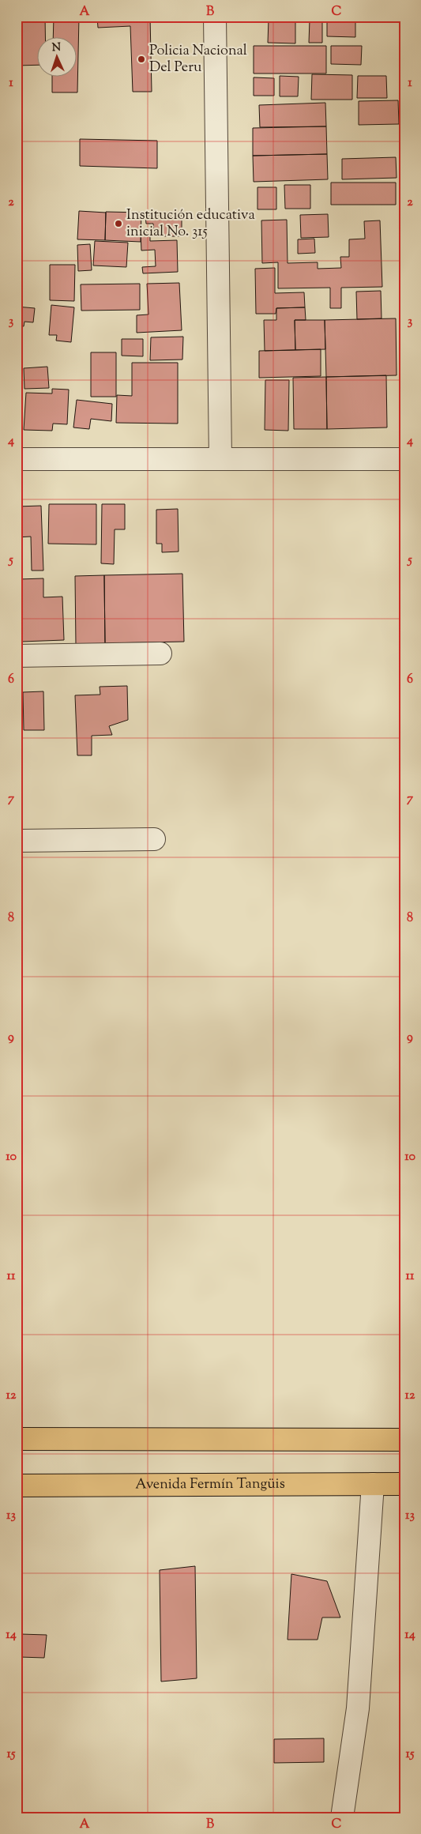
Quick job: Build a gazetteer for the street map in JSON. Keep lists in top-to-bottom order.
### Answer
{
  "streets": {
    "main road": ["Avenida Fermín Tangüis"]
  },
  "places": ["Policia Nacional Del Peru", "Institución educativa inicial No. 315"],
  "north": "top",
  "grid": {
    "columns": ["A", "B", "C"],
    "rows": [
      "1",
      "2",
      "3",
      "4",
      "5",
      "6",
      "7",
      "8",
      "9",
      "10",
      "11",
      "12",
      "13",
      "14",
      "15"
    ]
  }
}
